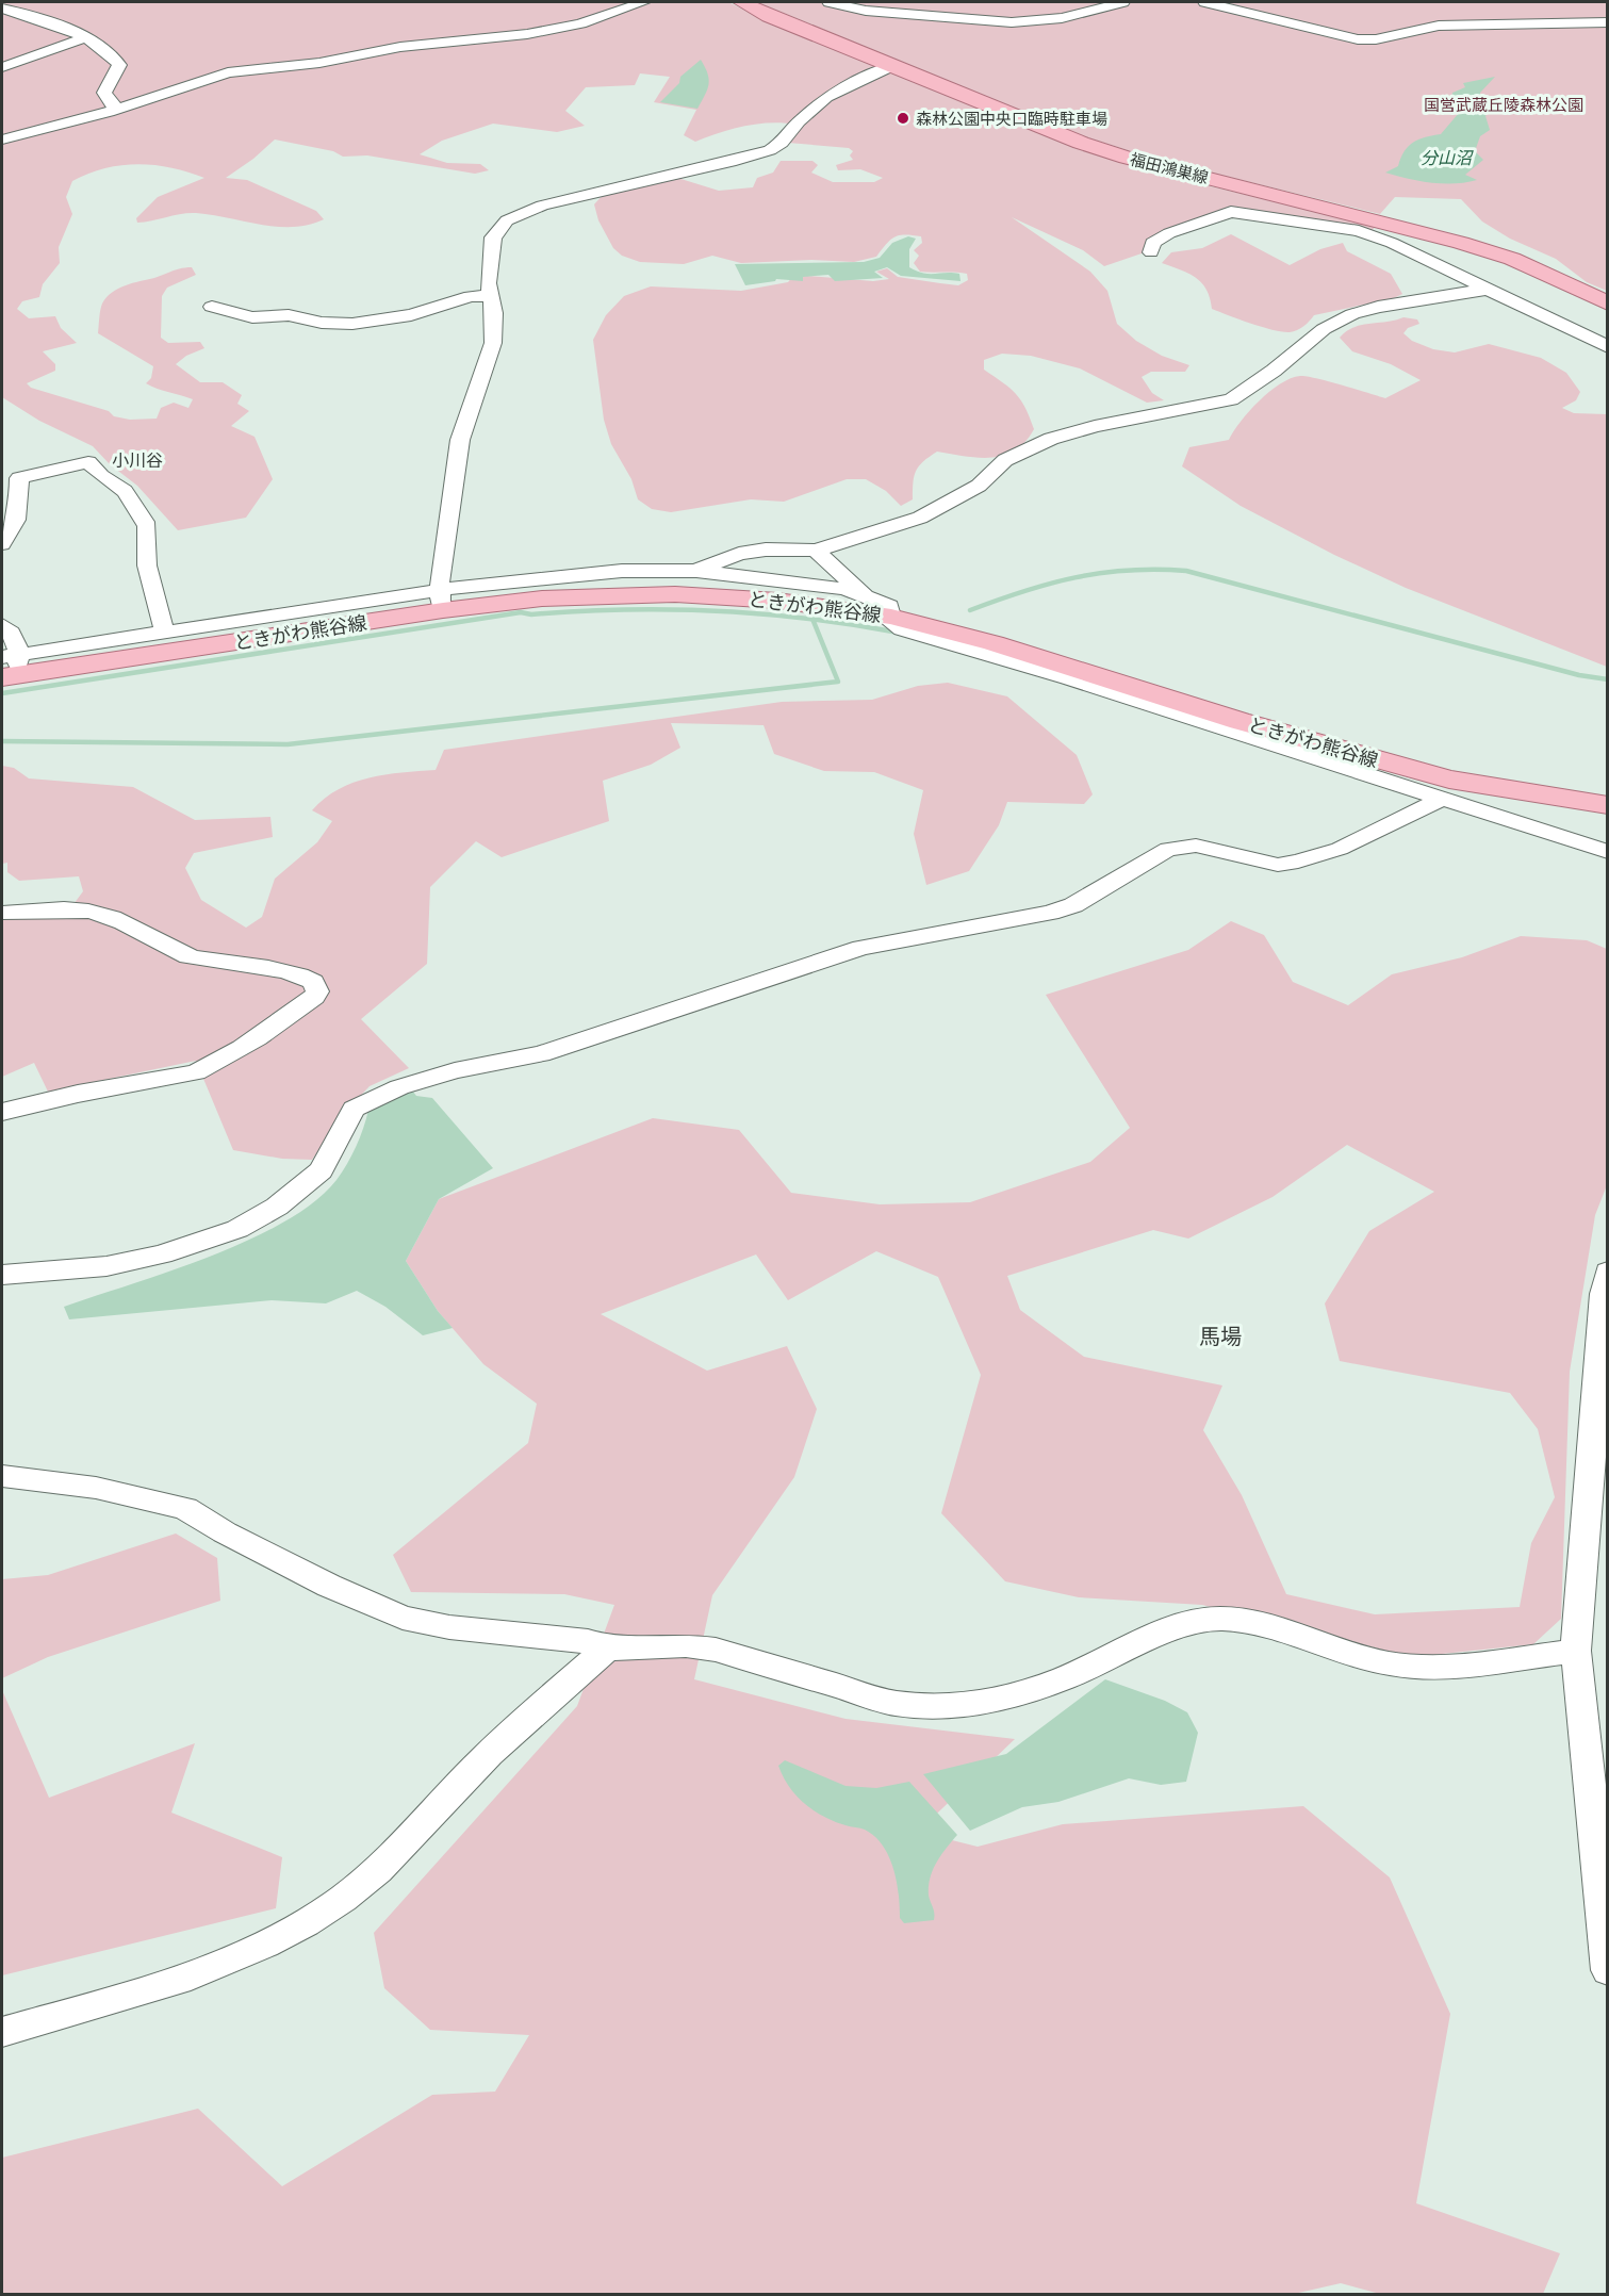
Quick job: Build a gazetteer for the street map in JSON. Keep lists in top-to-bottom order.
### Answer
{
  "streets": {
    "main road": ["福田鴻巣線", "ときがわ熊谷線"]
  },
  "districts": ["小川谷", "馬場"],
  "water": ["分山沼"],
  "parks": ["国営武蔵丘陵森林公園"],
  "places": ["森林公園中央口臨時駐車場"]
}
